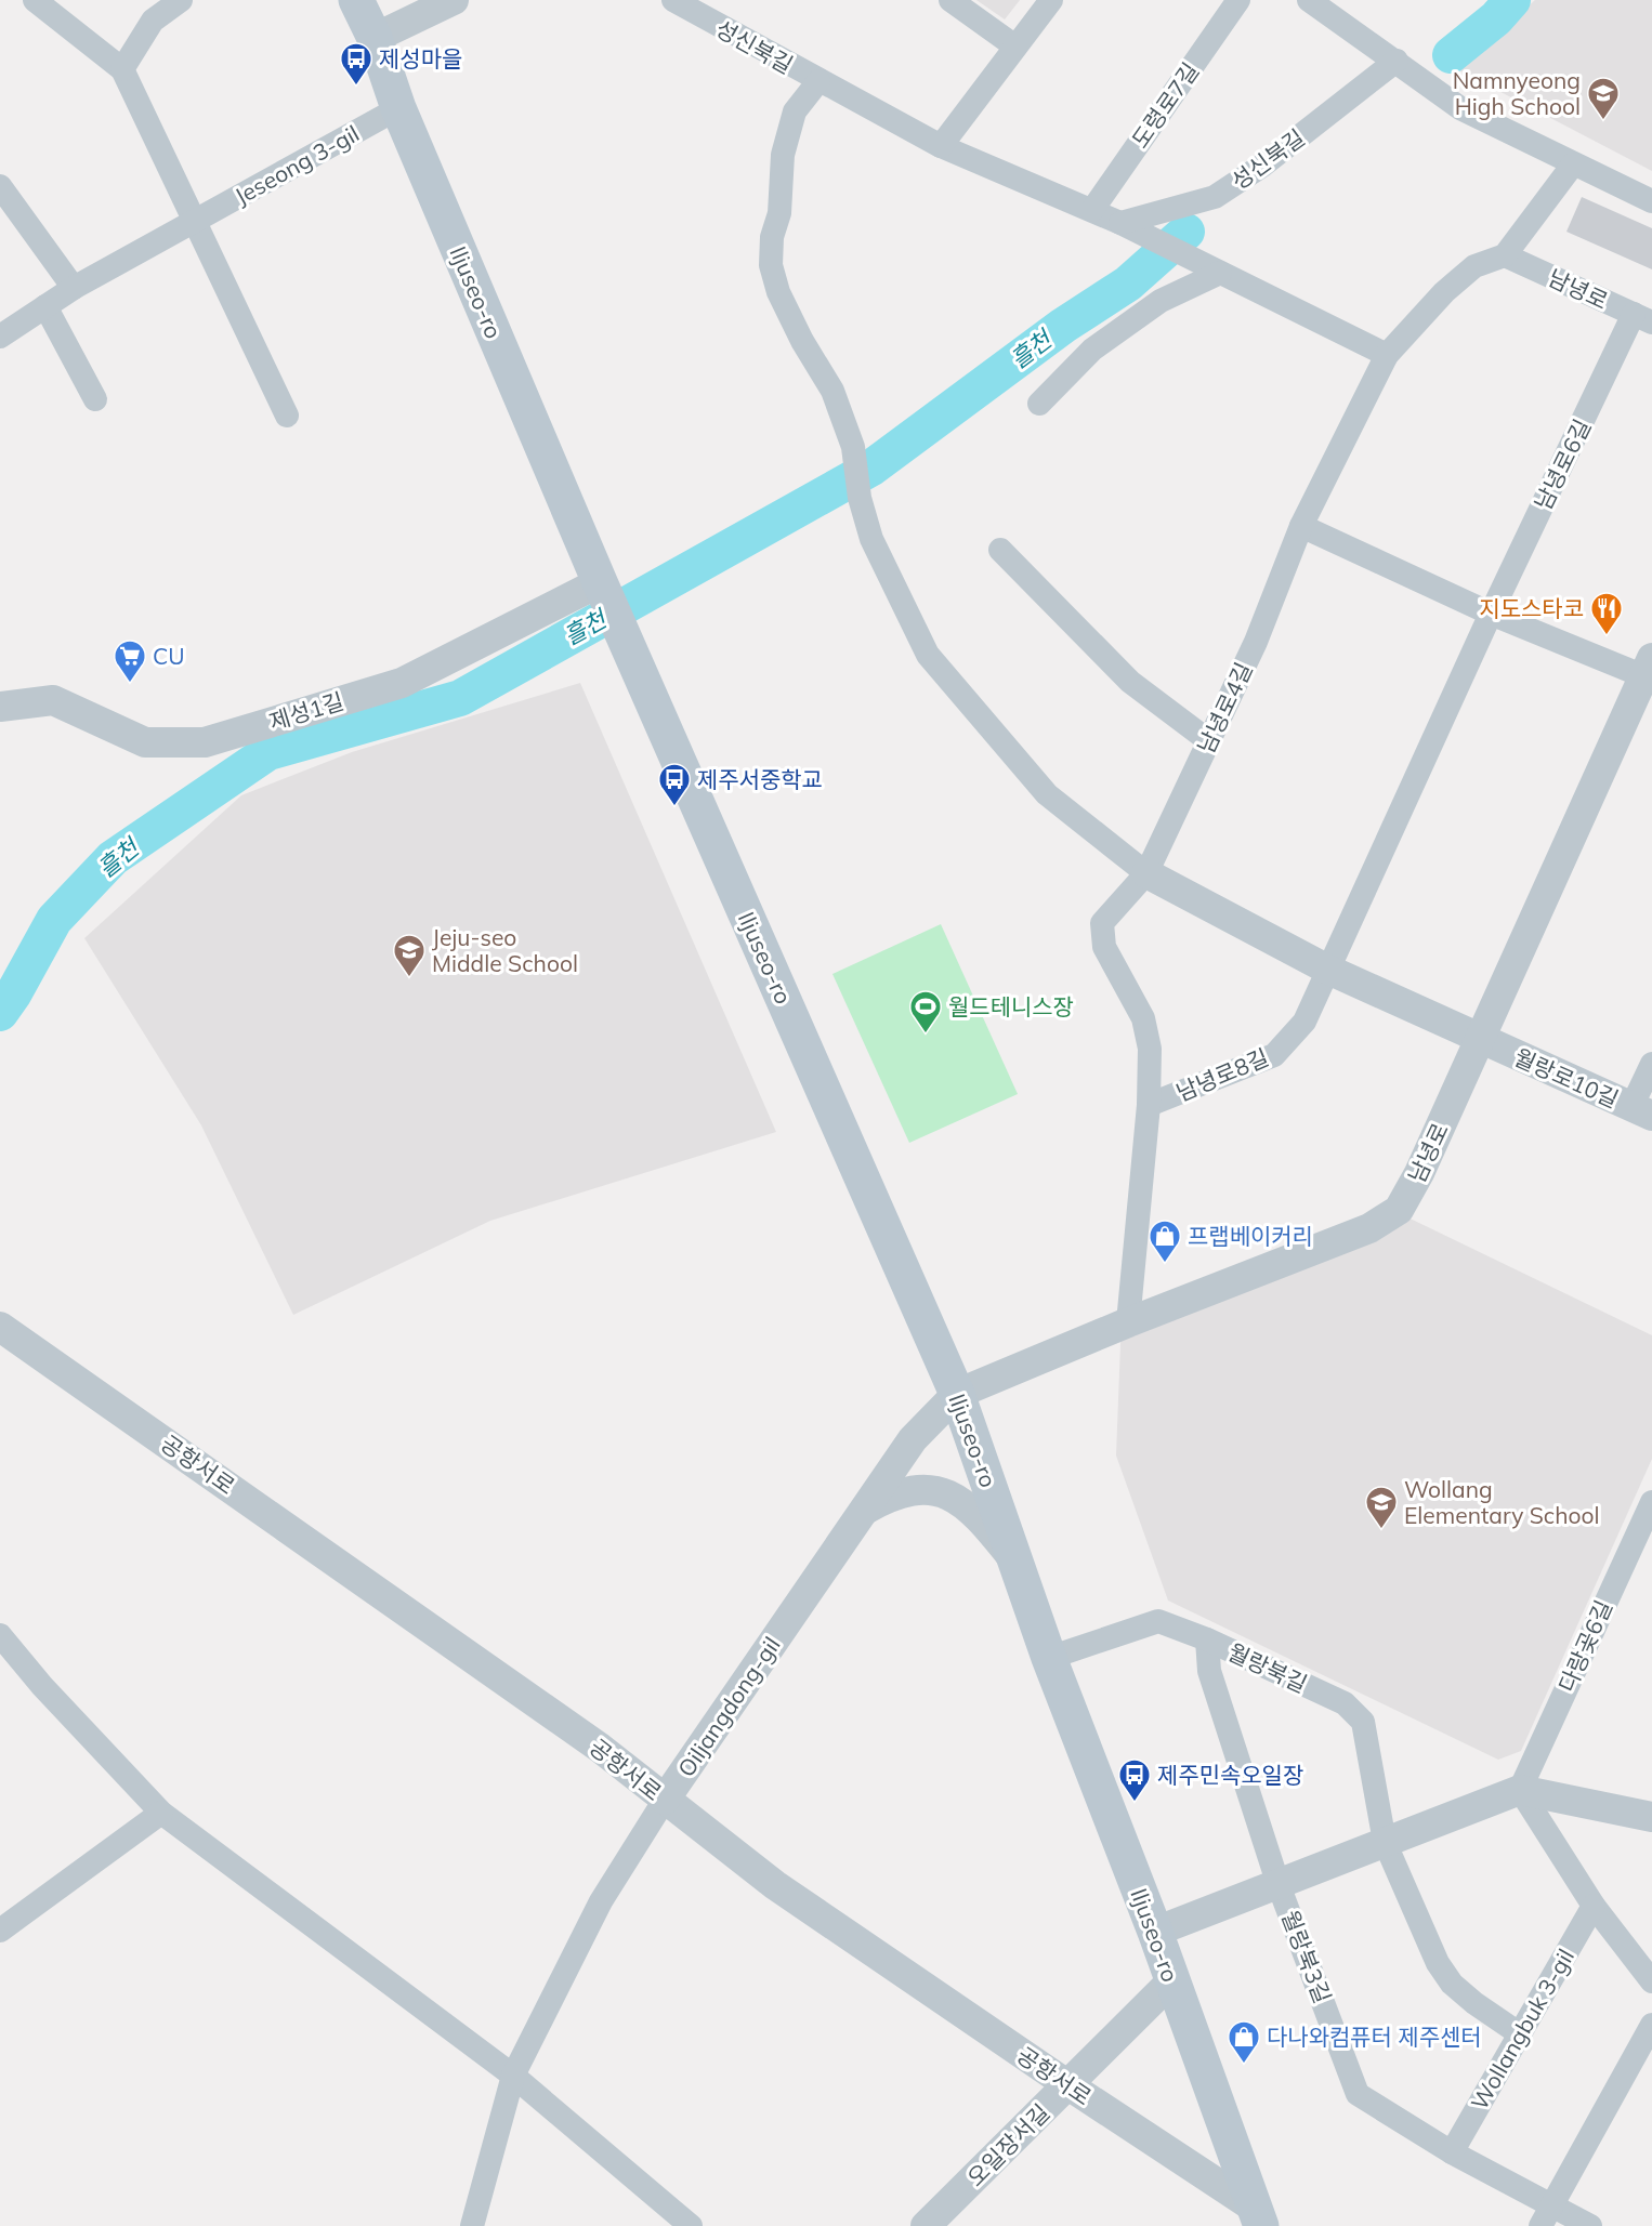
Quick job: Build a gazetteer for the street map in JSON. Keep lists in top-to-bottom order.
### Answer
{
  "streets": {
    "main road": ["Iljuseo-ro"],
    "street": [
      "성신북길",
      "도령로7길",
      "Jeseong 3-gil",
      "남녕로",
      "남녕로6길",
      "남녕로4길",
      "제성1길",
      "남녕로8길",
      "월랑로10길",
      "공항서로",
      "다랑곶6길",
      "월랑북길",
      "Oiljangdong-gil",
      "월랑북3길",
      "Wollangbuk 3-gil",
      "오일장서길"
    ]
  },
  "crossings": [
    ["성신북길", "도령로7길"],
    ["성신북길", "남녕로4길"],
    ["Jeseong 3-gil", "Iljuseo-ro"],
    ["남녕로", "Iljuseo-ro"],
    ["남녕로", "남녕로6길"],
    ["남녕로", "남녕로4길"],
    ["남녕로", "월랑로10길"],
    ["남녕로", "Oiljangdong-gil"],
    ["Iljuseo-ro", "제성1길"],
    ["Iljuseo-ro", "공항서로"],
    ["Iljuseo-ro", "월랑북길"],
    ["Iljuseo-ro", "Oiljangdong-gil"],
    ["Iljuseo-ro", "오일장서길"],
    ["남녕로6길", "남녕로8길"],
    ["남녕로4길", "남녕로8길"],
    ["공항서로", "Oiljangdong-gil"],
    ["공항서로", "오일장서길"],
    ["월랑북길", "월랑북3길"],
    ["월랑북길", "Wollangbuk 3-gil"],
    ["월랑북3길", "Wollangbuk 3-gil"]
  ],
  "water": ["흘천"],
  "places": {
    "bus stop": ["제성마을", "제주서중학교", "제주민속오일장"],
    "school or university": ["Namnyeong High School", "Jeju-seo Middle School", "Wollang Elementary School"],
    "restaurant": ["지도스타코"],
    "supermarket": ["CU"],
    "sports": ["월드테니스장"],
    "shop": ["프랩베이커리", "다나와컴퓨터 제주센터"]
  }
}
